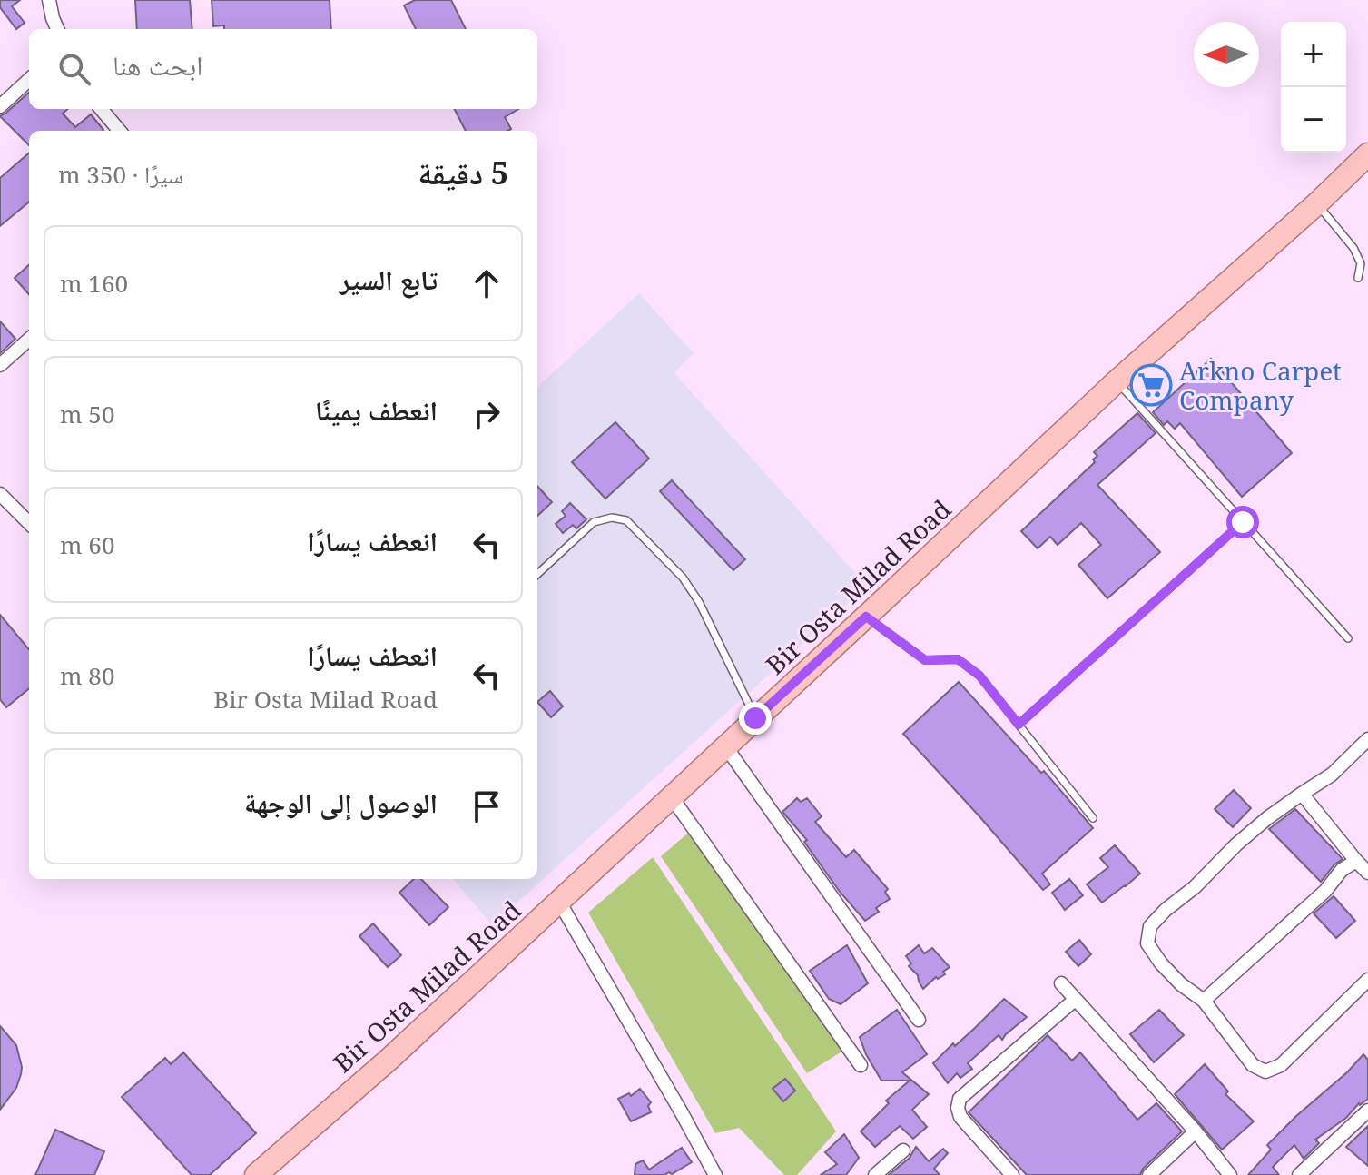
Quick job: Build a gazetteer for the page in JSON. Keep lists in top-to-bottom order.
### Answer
{
  "streets": {
    "main road": ["Bir Osta Milad Road"]
  },
  "places": {
    "supermarket": ["Arkno Carpet Company"]
  },
  "north": "left",
  "page": {
    "map_buttons": ["+", "−"],
    "search": "ابحث هنا",
    "heading": ["5 دقيقة", "سيرًا · 350 m"],
    "list": [
      ["تابع السير", "160 m"],
      ["انعطف يمينًا", "50 m"],
      ["انعطف يسارًا", "60 m"],
      ["انعطف يسارًا", "Bir Osta Milad Road", "80 m"],
      "الوصول إلى الوجهة"
    ]
  }
}
